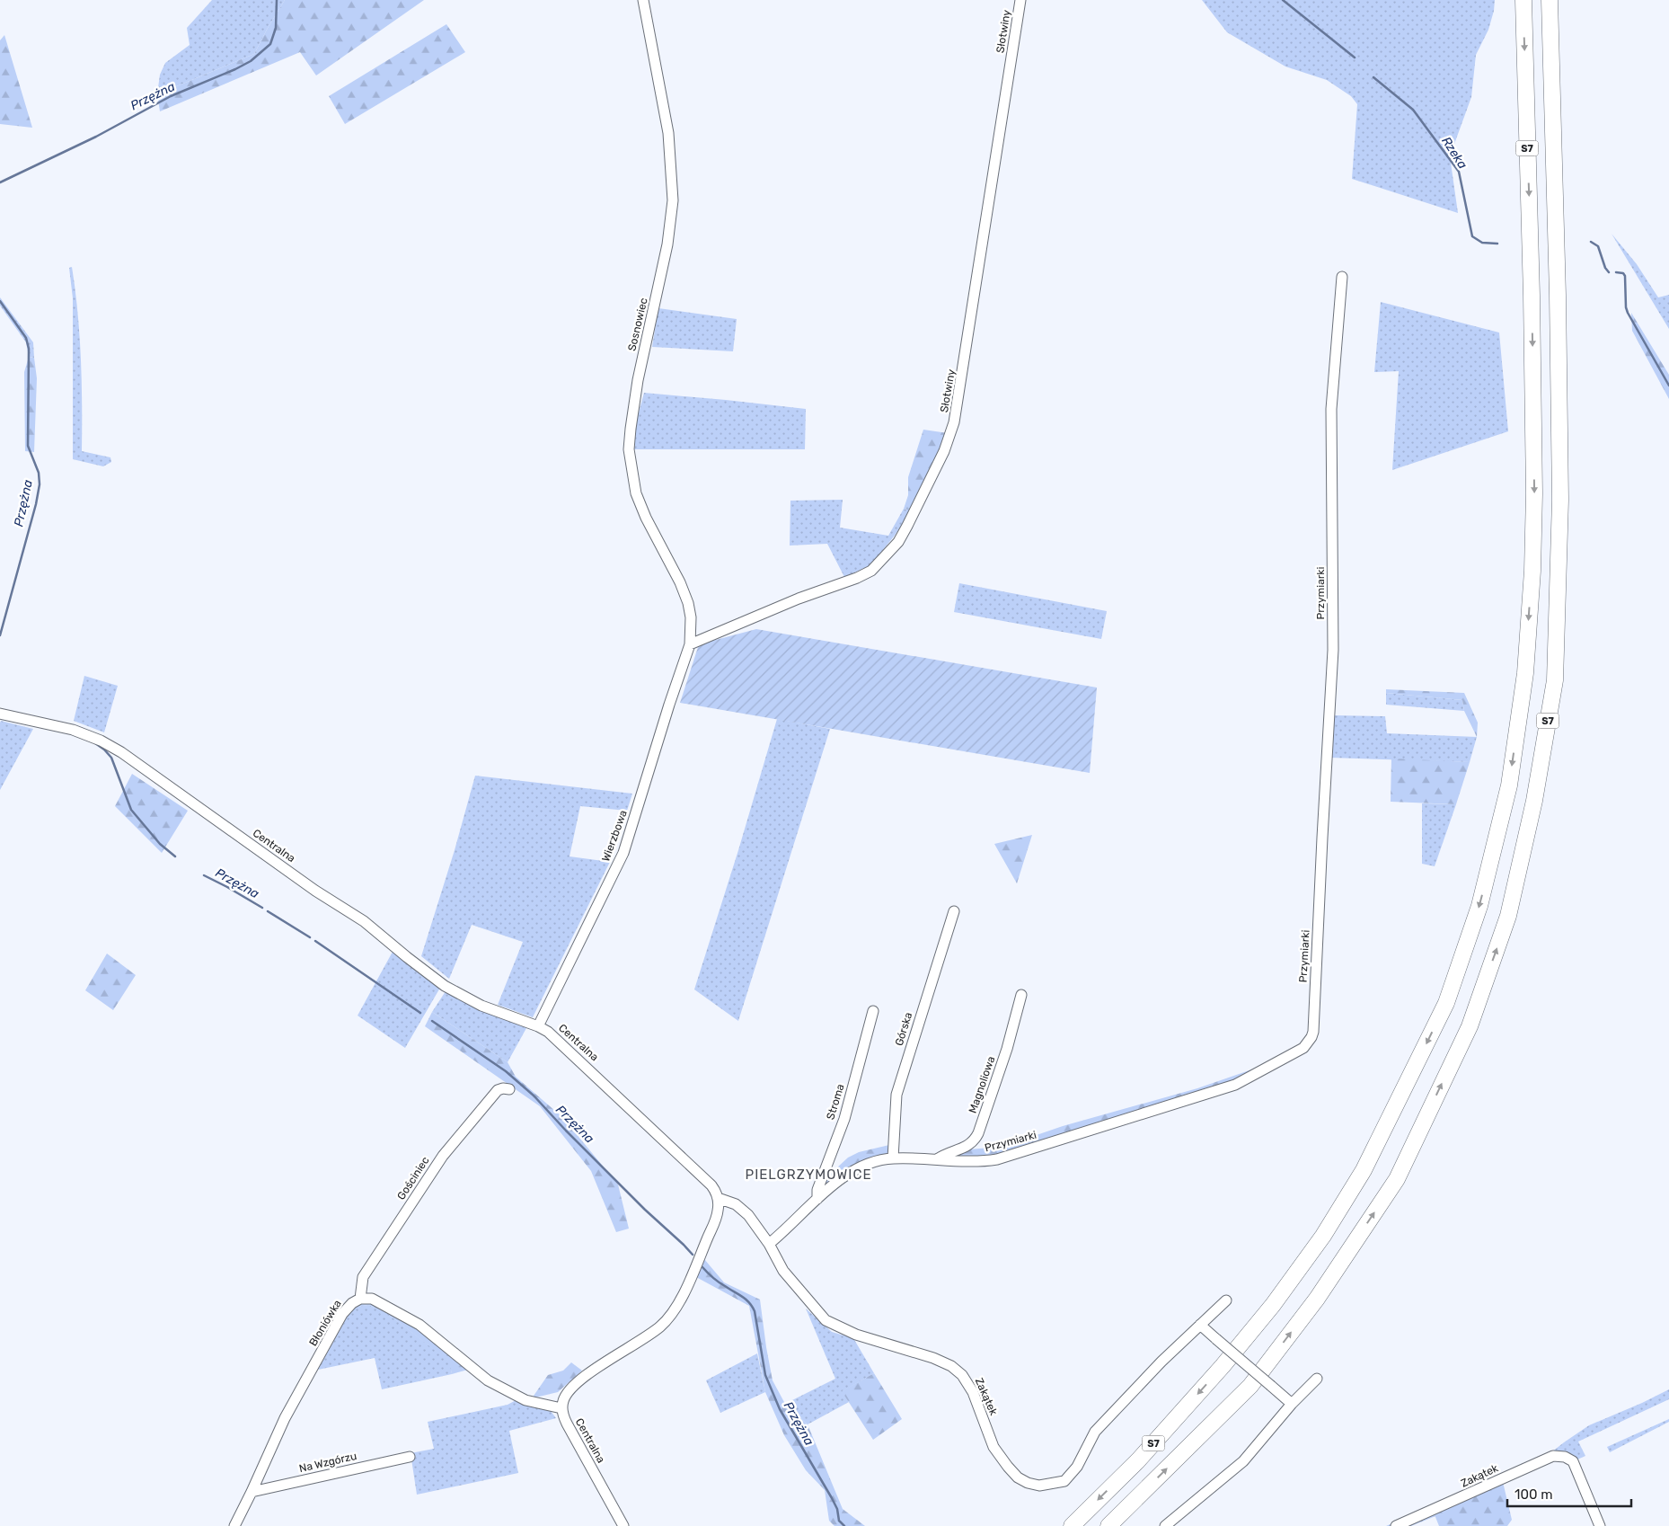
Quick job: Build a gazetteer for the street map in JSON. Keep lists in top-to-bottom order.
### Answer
{
  "streets": {
    "highway": ["S7"],
    "street": [
      "Słotwiny",
      "Sosnowiec",
      "Przymiarki",
      "Wierzbowa",
      "Centralna",
      "Górska",
      "Magnoliowa",
      "Stroma",
      "Gościniec",
      "Błoniówka",
      "Zakątek",
      "Na Wzgórzu"
    ]
  },
  "crossings": [
    ["Słotwiny", "Sosnowiec"],
    ["Słotwiny", "Wierzbowa"],
    ["Sosnowiec", "Wierzbowa"],
    ["Przymiarki", "Górska"],
    ["Przymiarki", "Magnoliowa"],
    ["Przymiarki", "Stroma"],
    ["Przymiarki", "Zakątek"],
    ["Wierzbowa", "Centralna"],
    ["Centralna", "Zakątek"],
    ["Gościniec", "Błoniówka"],
    ["Błoniówka", "Na Wzgórzu"]
  ],
  "districts": ["PIELGRZYMOWICE"],
  "water": ["Przężna", "Rzeka"],
  "scale_bar": "100 m"
}
